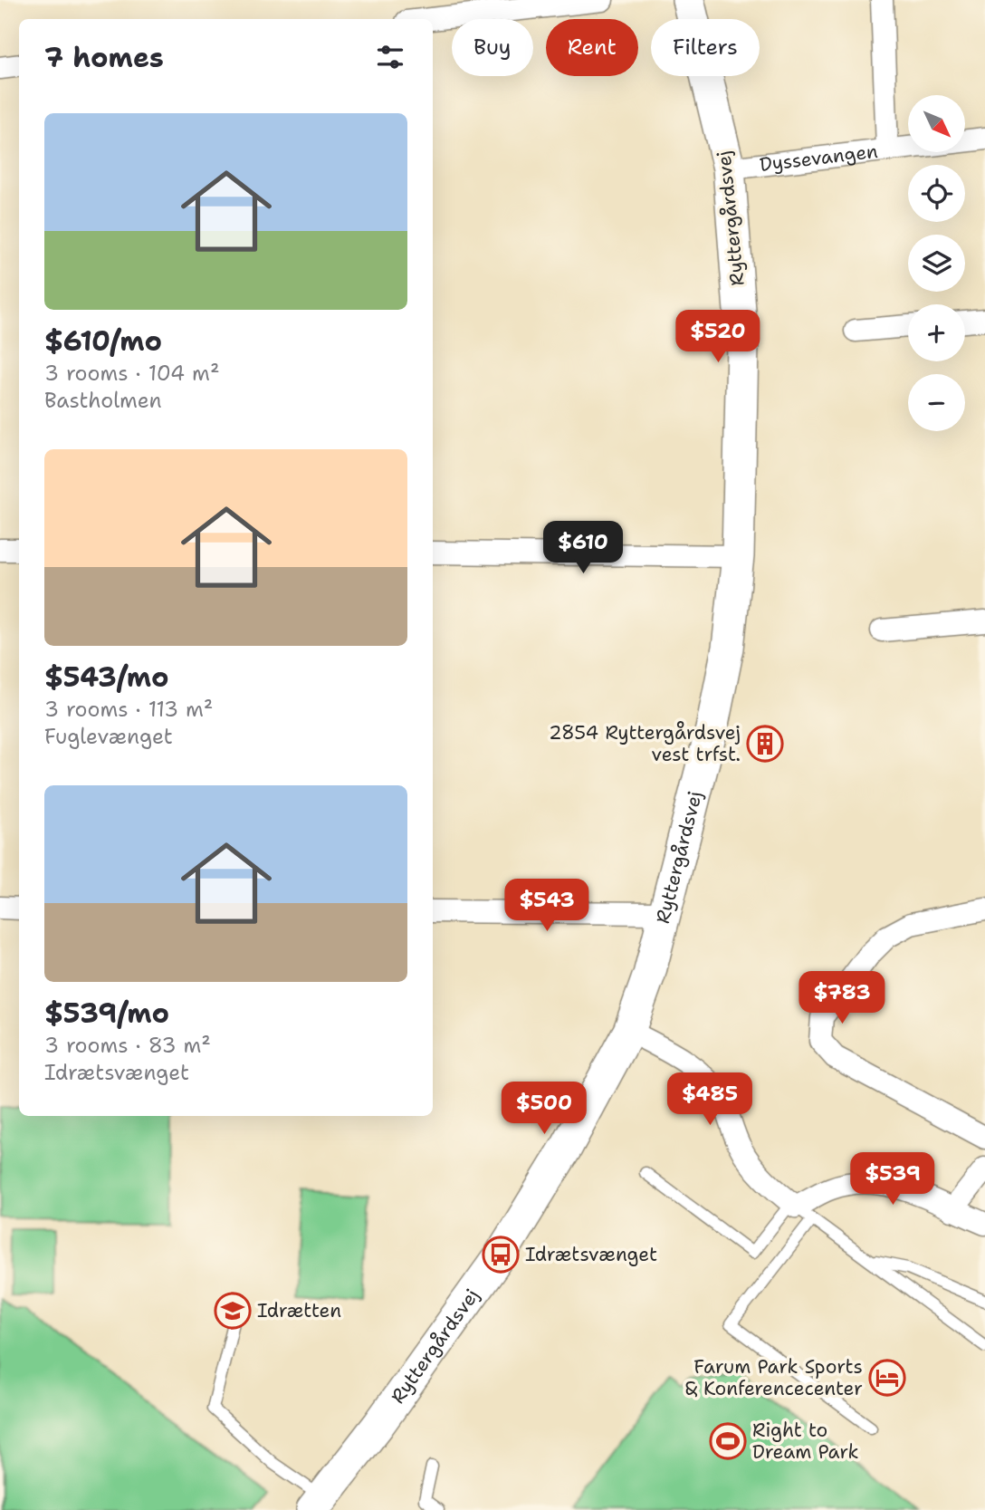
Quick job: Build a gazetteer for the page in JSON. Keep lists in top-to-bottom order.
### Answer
{
  "streets": {
    "street": ["Dyssevangen", "Ryttergårdsvej"]
  },
  "crossings": [
    ["Dyssevangen", "Ryttergårdsvej"]
  ],
  "places": {
    "building": ["2854 Ryttergårdsvej vest trfst."],
    "bus stop": ["Idrætsvænget"],
    "school or university": ["Idrætten"],
    "hotel": ["Farum Park Sports & Konferencecenter"],
    "sports": ["Right to Dream Park"]
  },
  "north": "bottom right",
  "page": {
    "chip": ["Buy", "Rent", "Filters"],
    "heading": "7 homes",
    "map_buttons": ["+", "−"],
    "list": [
      {
        "name": "$610/mo",
        "note": "3 rooms · 104 m² · Bastholmen"
      },
      {
        "name": "$543/mo",
        "note": "3 rooms · 113 m² · Fuglevænget"
      },
      {
        "name": "$539/mo",
        "note": "3 rooms · 83 m² · Idrætsvænget"
      }
    ],
    "price": [
      "$520",
      "$610",
      "$543",
      "$783",
      "$485",
      "$500",
      "$539"
    ]
  }
}
